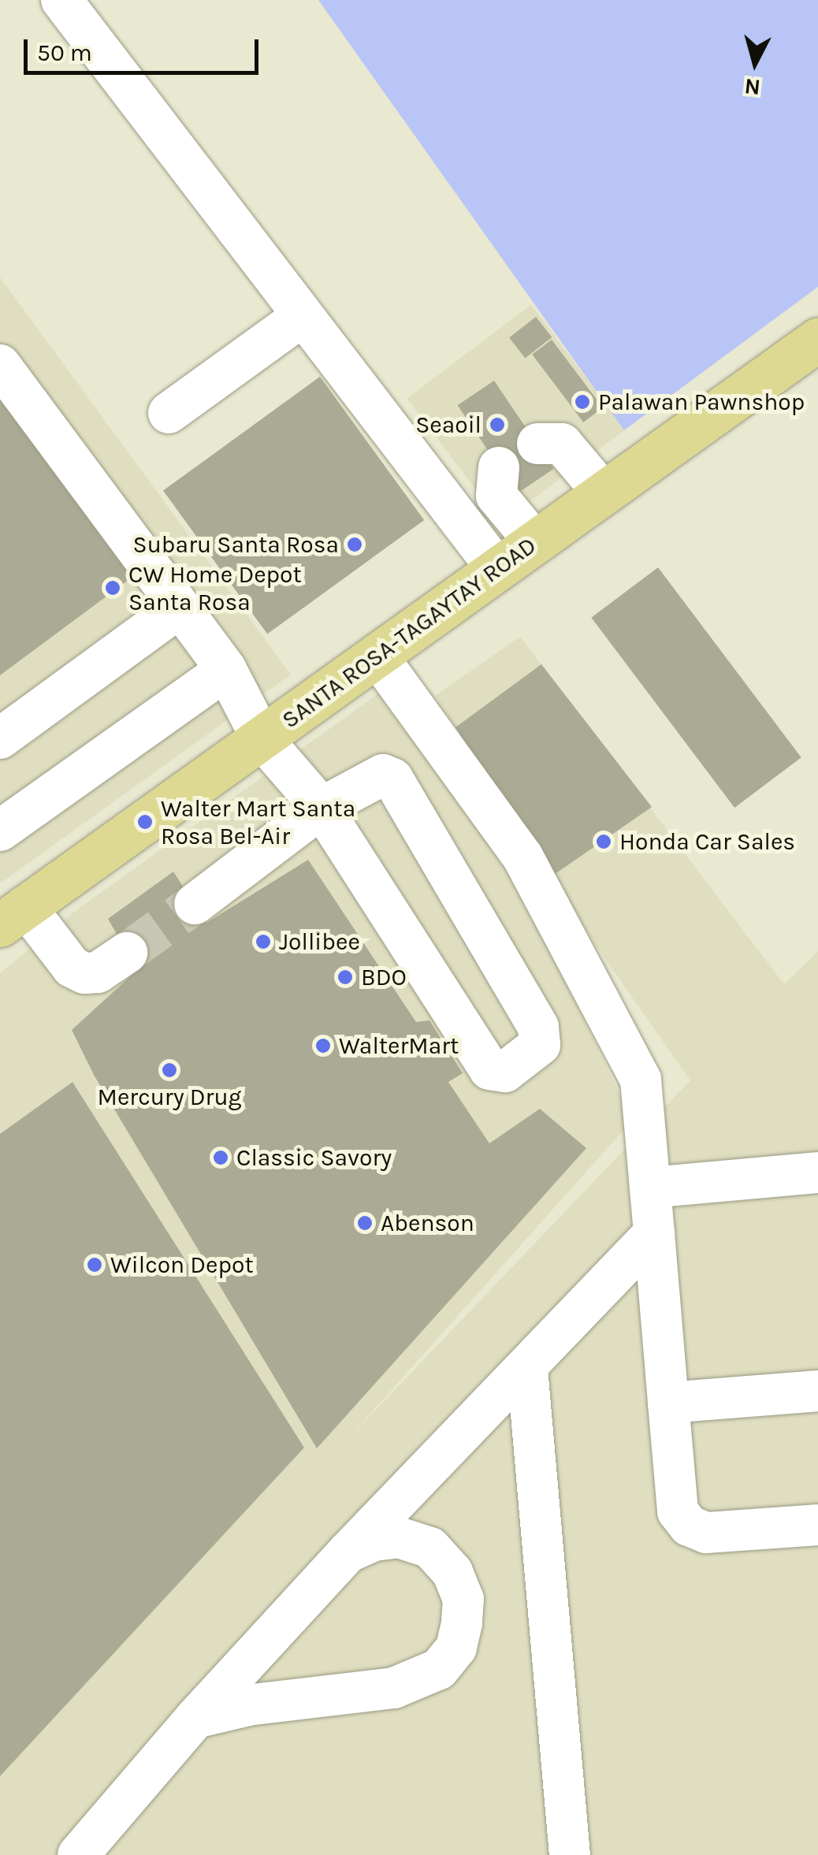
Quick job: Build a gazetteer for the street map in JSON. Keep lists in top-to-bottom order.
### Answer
{
  "streets": {
    "main road": ["SANTA ROSA-TAGAYTAY ROAD"]
  },
  "places": [
    "Palawan Pawnshop",
    "Seaoil",
    "Subaru Santa Rosa",
    "CW Home Depot Santa Rosa",
    "Walter Mart Santa Rosa Bel-Air",
    "Honda Car Sales",
    "Jollibee",
    "BDO",
    "WalterMart",
    "Mercury Drug",
    "Classic Savory",
    "Abenson",
    "Wilcon Depot"
  ],
  "scale_bar": "50 m",
  "north": "bottom"
}
